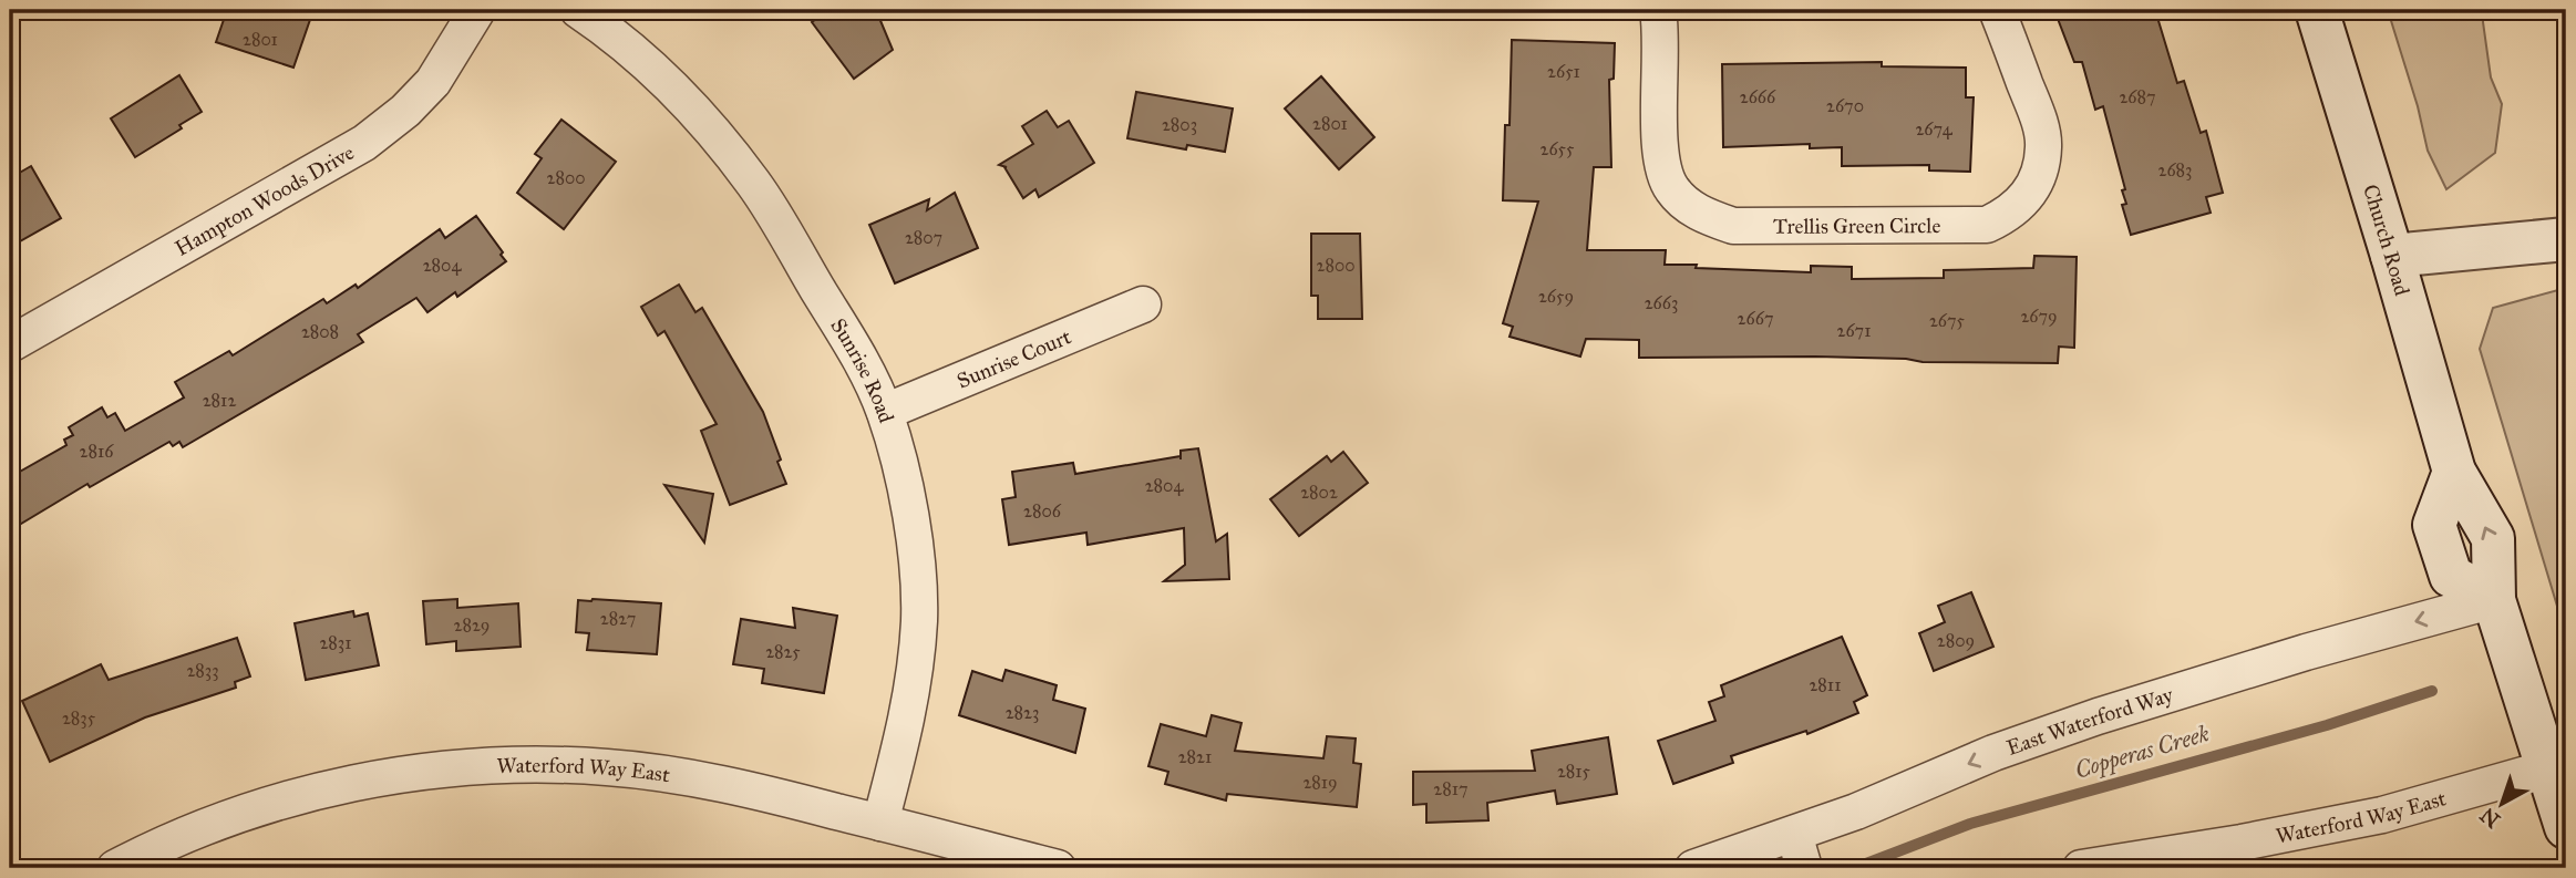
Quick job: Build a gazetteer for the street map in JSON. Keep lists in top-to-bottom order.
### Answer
{
  "streets": {
    "main road": ["Church Road"],
    "street": [
      "Hampton Woods Drive",
      "Trellis Green Circle",
      "Sunrise Court",
      "Sunrise Road",
      "East Waterford Way",
      "Waterford Way East"
    ]
  },
  "crossings": [
    ["Church Road", "East Waterford Way"],
    ["Sunrise Court", "Sunrise Road"],
    ["Sunrise Road", "Waterford Way East"]
  ],
  "one_way": ["East Waterford Way"],
  "water": ["Copperas Creek"],
  "house_numbers": [
    "2801",
    "2651",
    "2666",
    "2687",
    "2670",
    "2801",
    "2803",
    "2674",
    "2655",
    "2683",
    "2800",
    "2807",
    "2804",
    "2800",
    "2659",
    "2663",
    "2679",
    "2667",
    "2675",
    "2671",
    "2808",
    "2812",
    "2816",
    "2804",
    "2802",
    "2806",
    "2827",
    "2829",
    "2809",
    "2831",
    "2825",
    "2833",
    "2811",
    "2823",
    "2835",
    "2821",
    "2815",
    "2819",
    "2817"
  ],
  "north": "bottom left"
}
